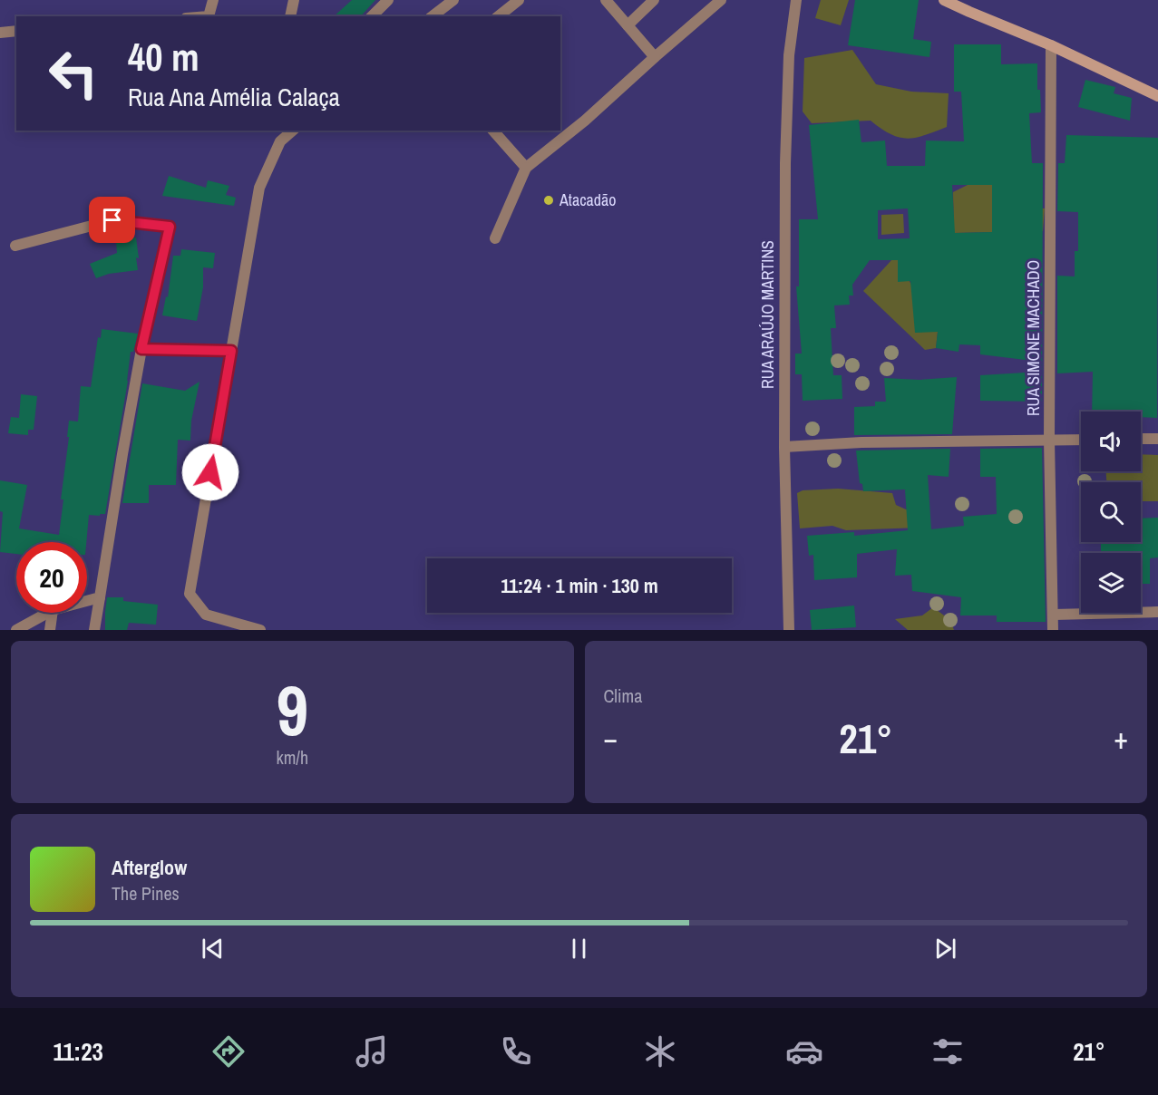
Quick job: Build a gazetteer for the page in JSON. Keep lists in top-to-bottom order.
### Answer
{
  "streets": {
    "street": ["RUA ARAÚJO MARTINS", "RUA SIMONE MACHADO"]
  },
  "places": ["Atacadão"],
  "page": {
    "turn": ["40 m", "Rua Ana Amélia Calaça"],
    "limit": "20",
    "trip": "11:24 · 1 min · 130 m",
    "tile": [
      ["9", "km/h"],
      "Clima"
    ],
    "heat": ["−", "21°", "+"],
    "song": ["Afterglow", "The Pines"],
    "tabs": ["11:23", "21°"]
  }
}
